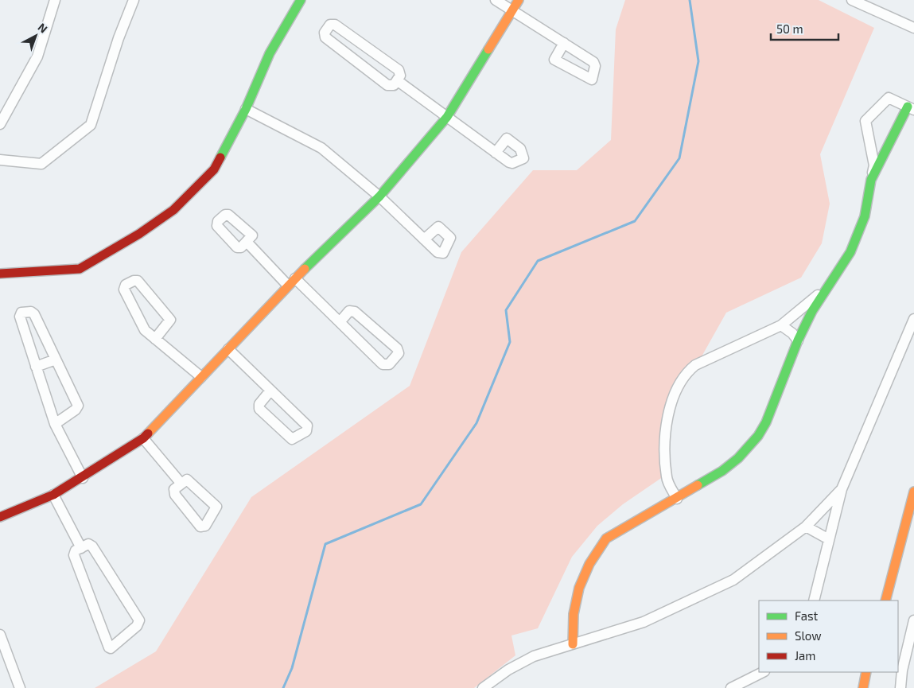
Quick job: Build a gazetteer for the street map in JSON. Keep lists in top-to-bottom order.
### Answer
{
  "legend": ["Fast", "Slow", "Jam"],
  "scale_bar": "50 m",
  "north": "top right"
}
